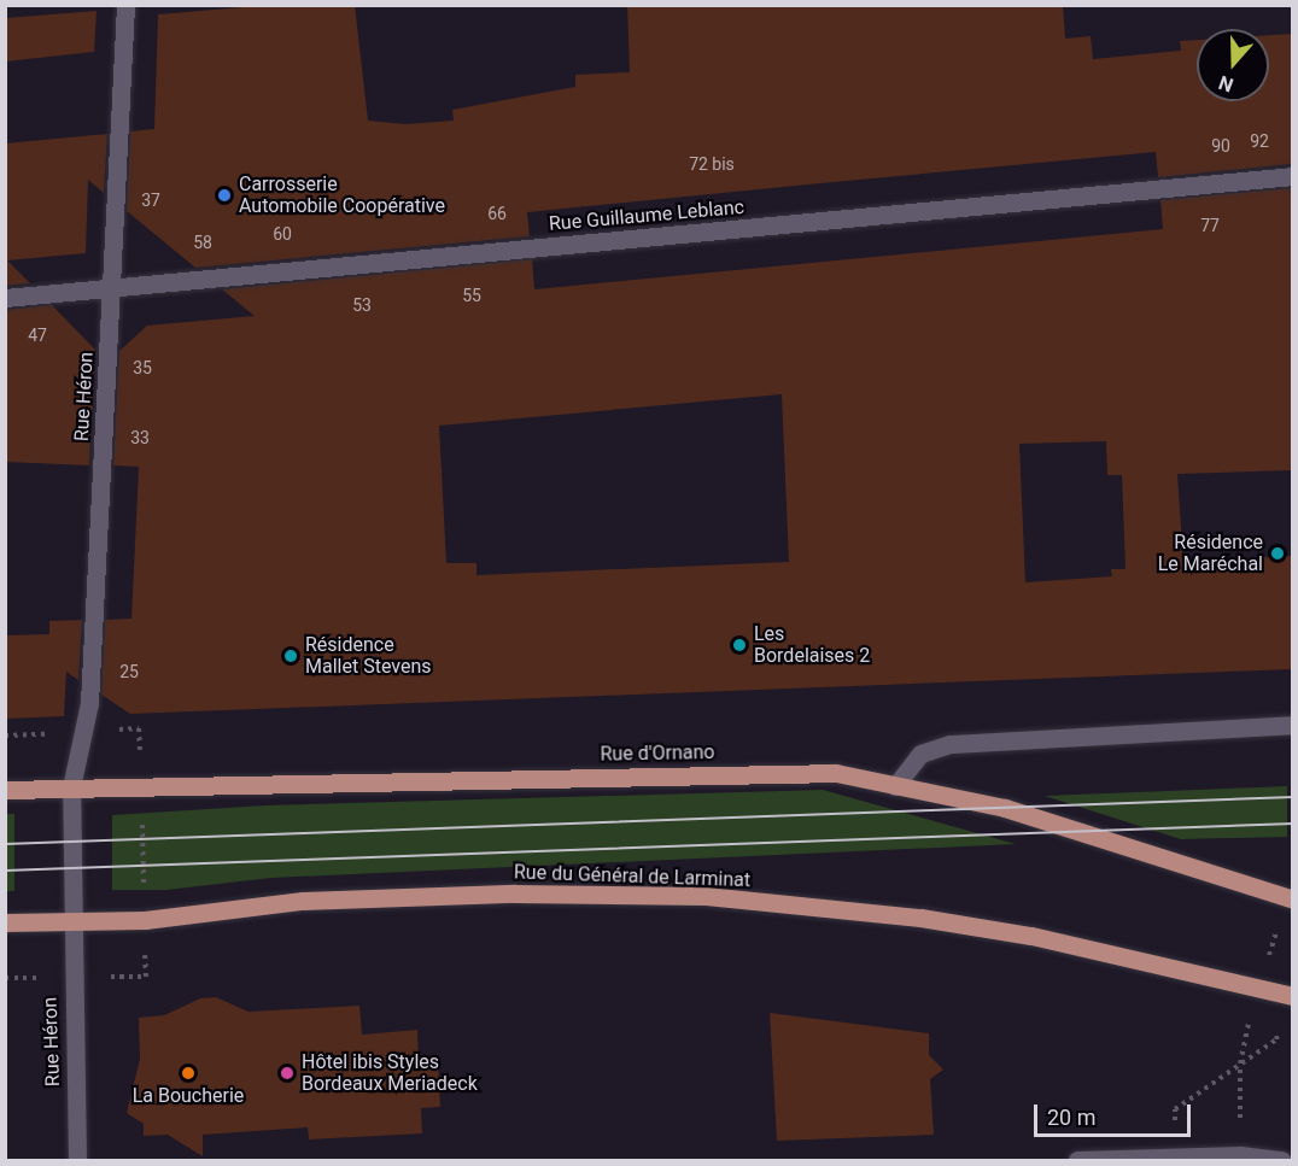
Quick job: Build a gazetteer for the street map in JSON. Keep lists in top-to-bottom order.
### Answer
{
  "streets": {
    "main road": ["Rue d'Ornano", "Rue du Général de Larminat"],
    "street": ["Rue Guillaume Leblanc", "Rue Héron"]
  },
  "crossings": [
    ["Rue Guillaume Leblanc", "Rue Héron"],
    ["Rue Héron", "Rue d'Ornano"],
    ["Rue Héron", "Rue du Général de Larminat"]
  ],
  "places": [
    "Carrosserie Automobile Coopérative",
    "Résidence Le Maréchal",
    "Les Bordelaises 2",
    "Résidence Mallet Stevens",
    "La Boucherie",
    "Hôtel ibis Styles Bordeaux Meriadeck"
  ],
  "house_numbers": [
    "92",
    "90",
    "72 bis",
    "37",
    "66",
    "77",
    "60",
    "58",
    "55",
    "53",
    "47",
    "35",
    "33",
    "25"
  ],
  "scale_bar": "20 m",
  "north": "bottom"
}
